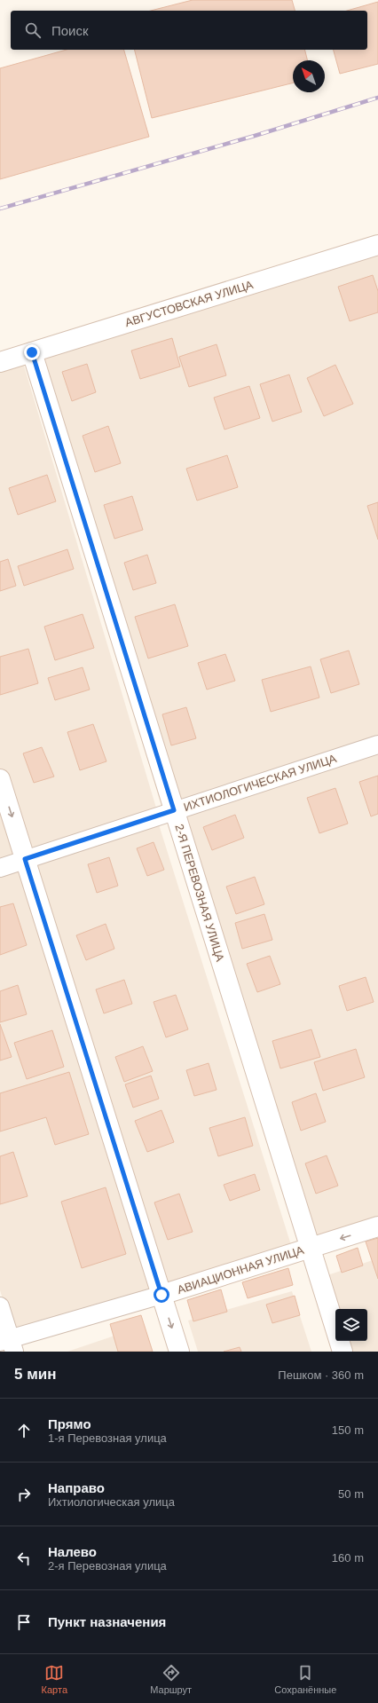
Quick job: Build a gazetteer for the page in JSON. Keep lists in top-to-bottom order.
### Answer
{
  "streets": {
    "street": [
      "АВГУСТОВСКАЯ УЛИЦА",
      "ИХТИОЛОГИЧЕСКАЯ УЛИЦА",
      "2-Я ПЕРЕВОЗНАЯ УЛИЦА",
      "АВИАЦИОННАЯ УЛИЦА"
    ]
  },
  "crossings": [
    ["АВГУСТОВСКАЯ УЛИЦА", "2-Я ПЕРЕВОЗНАЯ УЛИЦА"],
    ["ИХТИОЛОГИЧЕСКАЯ УЛИЦА", "2-Я ПЕРЕВОЗНАЯ УЛИЦА"],
    ["2-Я ПЕРЕВОЗНАЯ УЛИЦА", "АВИАЦИОННАЯ УЛИЦА"]
  ],
  "north": "top left",
  "page": {
    "search": "Поиск",
    "heading": ["5 мин", "Пешком · 360 m"],
    "list": [
      ["Прямо", "1-я Перевозная улица", "150 m"],
      ["Направо", "Ихтиологическая улица", "50 m"],
      ["Налево", "2-я Перевозная улица", "160 m"],
      "Пункт назначения"
    ],
    "nav": ["Карта", "Маршрут", "Сохранённые"]
  }
}
